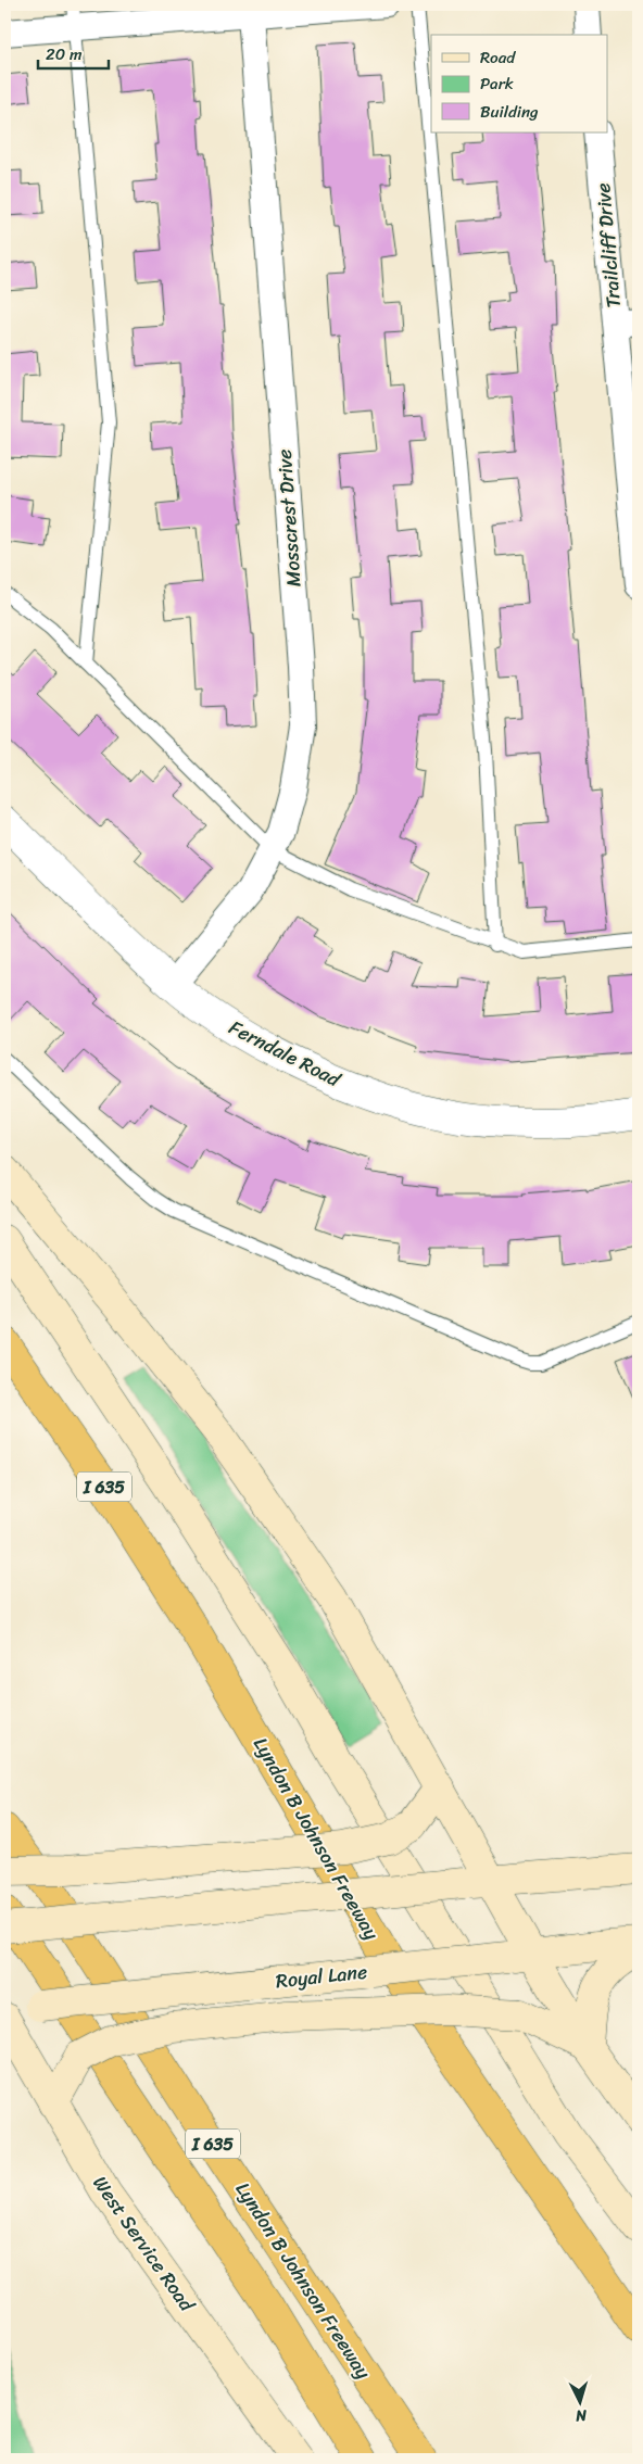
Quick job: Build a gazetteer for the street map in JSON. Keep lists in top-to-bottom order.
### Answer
{
  "streets": {
    "highway": ["I 635", "Lyndon B Johnson Freeway"],
    "main road": ["Royal Lane", "West Service Road"],
    "street": ["Trailcliff Drive", "Mosscrest Drive", "Ferndale Road"]
  },
  "crossings": [
    ["Mosscrest Drive", "Ferndale Road"]
  ],
  "legend": ["Road", "Park", "Building"],
  "scale_bar": "20 m",
  "north": "bottom"
}
